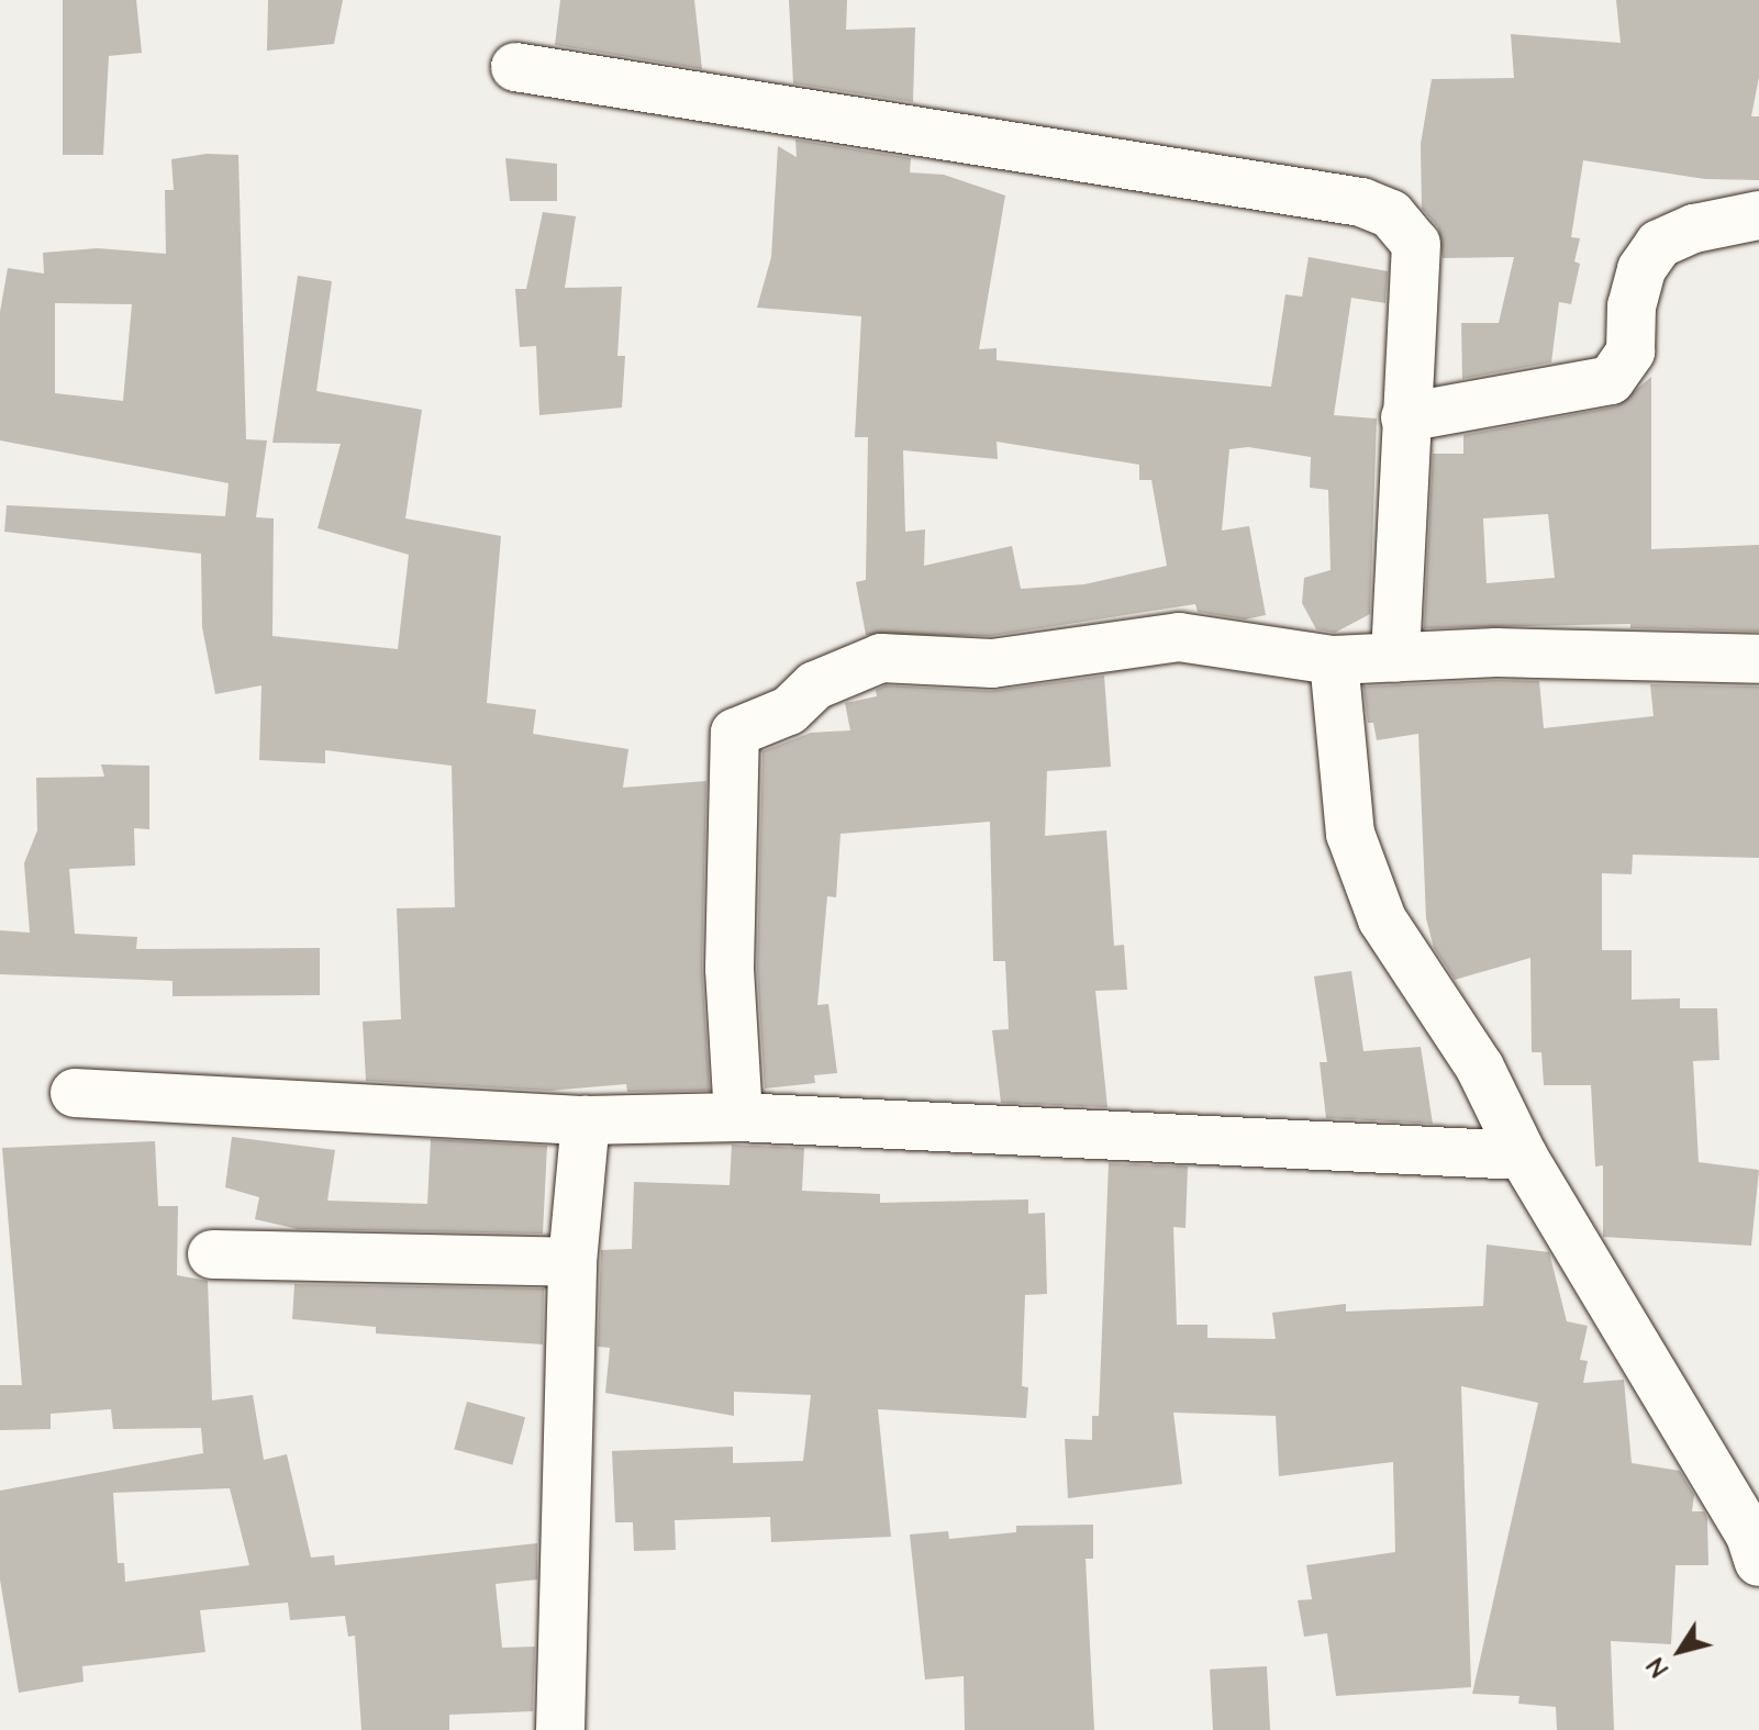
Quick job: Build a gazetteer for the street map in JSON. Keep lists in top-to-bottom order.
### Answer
{
  "north": "bottom left"
}
